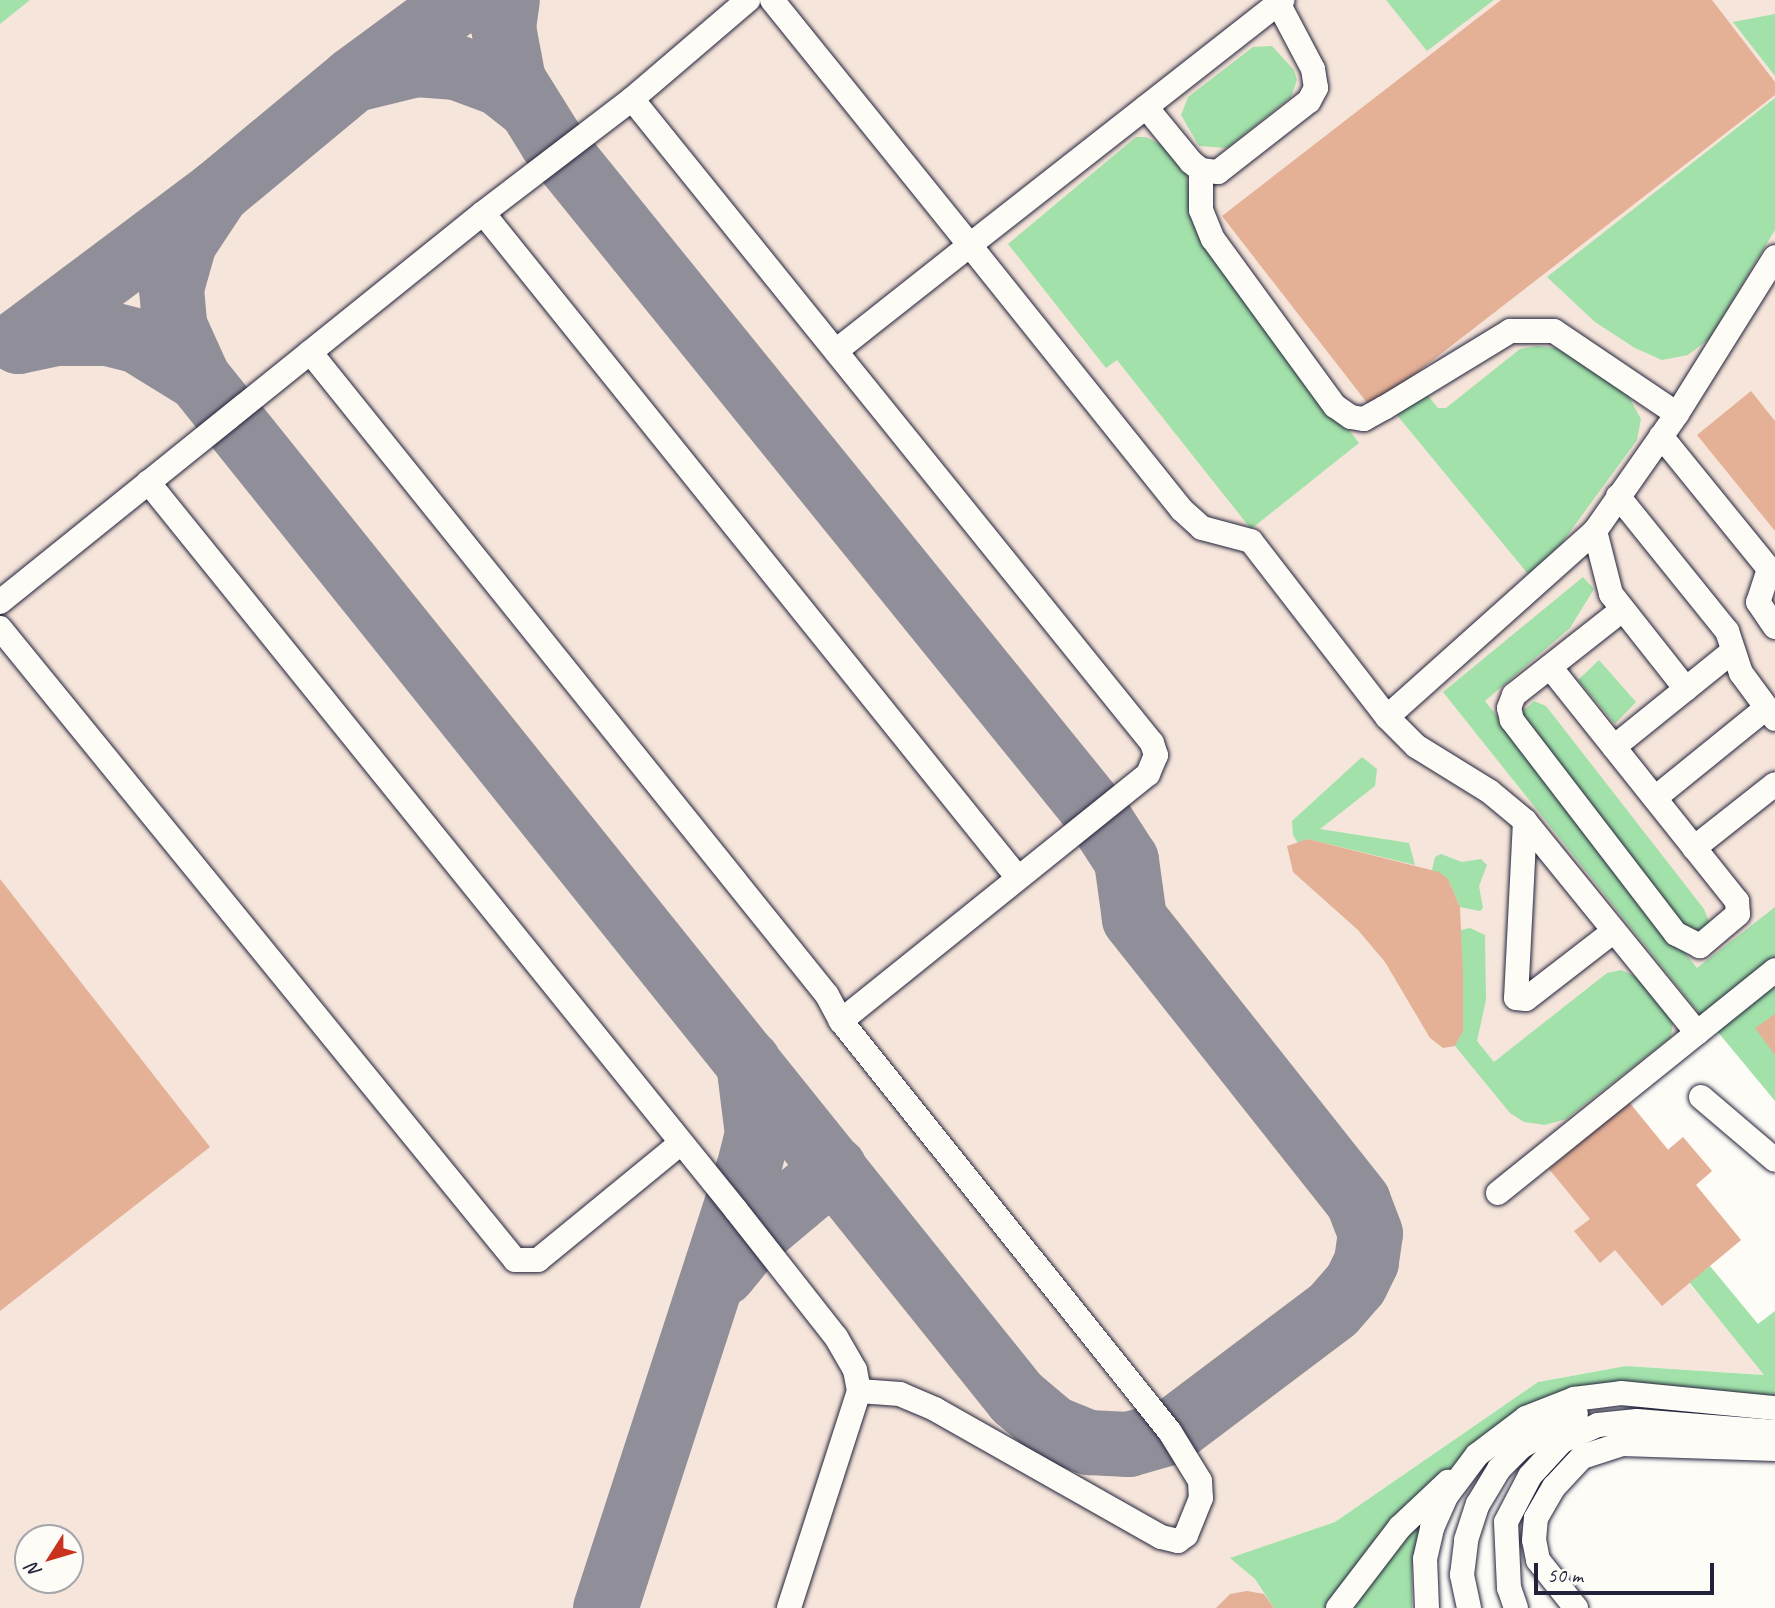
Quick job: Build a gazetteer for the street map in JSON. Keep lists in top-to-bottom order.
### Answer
{
  "scale_bar": "50 m",
  "north": "bottom left"
}
